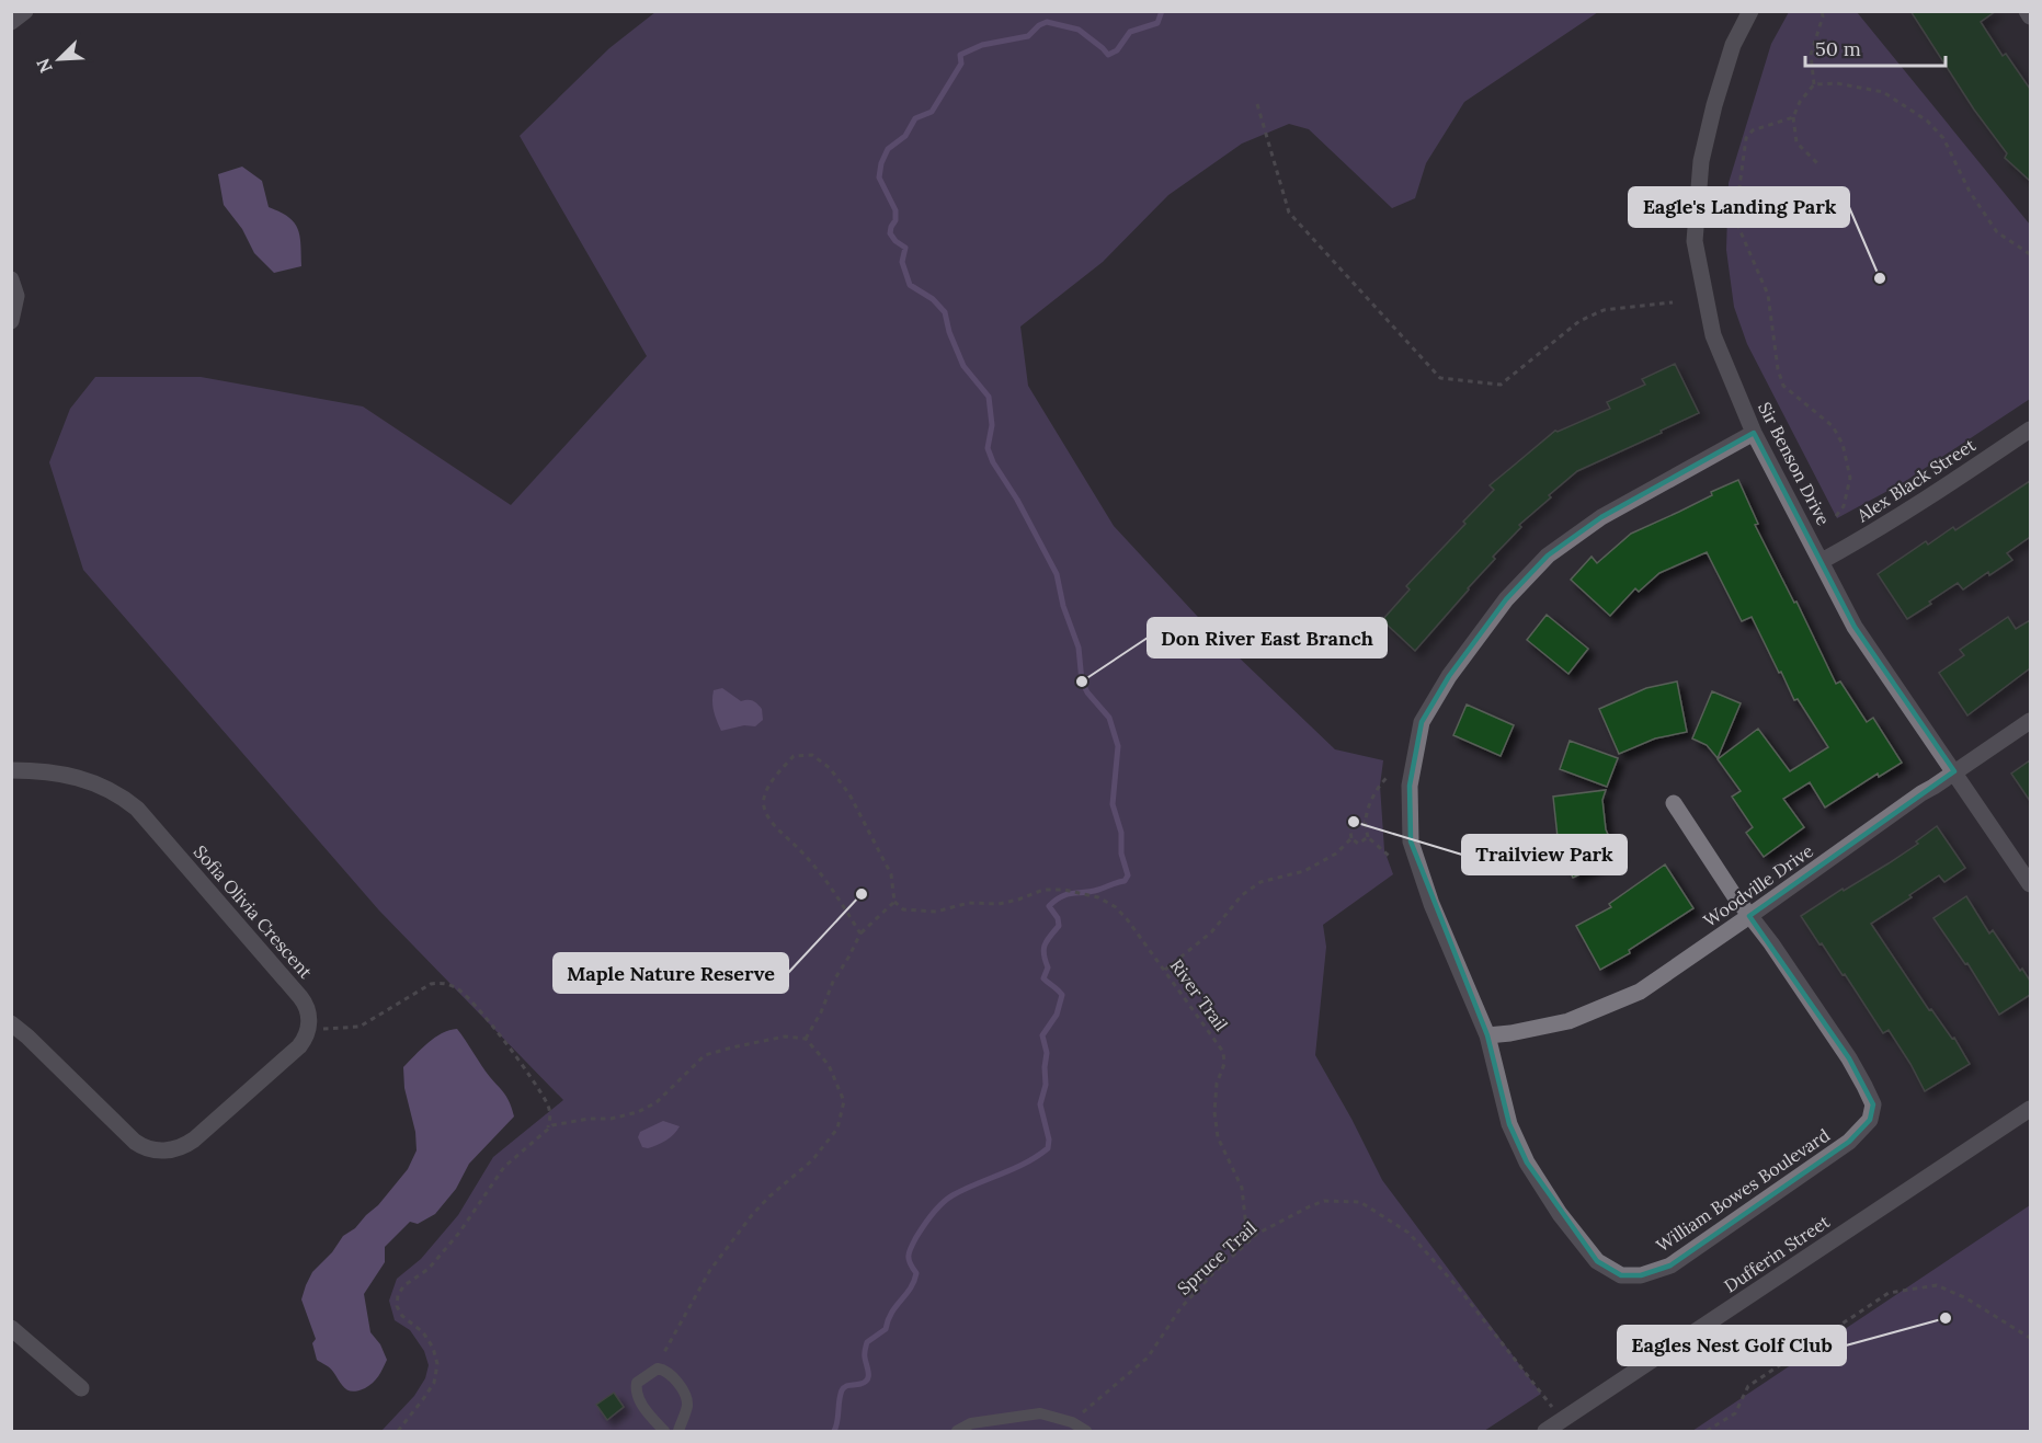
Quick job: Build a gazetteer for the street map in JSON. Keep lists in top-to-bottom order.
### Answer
{
  "streets": {
    "street": [
      "Sir Benson Drive",
      "Alex Black Street",
      "Woodville Drive",
      "Sofia Olivia Crescent",
      "William Bowes Boulevard",
      "Dufferin Street"
    ],
    "path": ["River Trail", "Spruce Trail"]
  },
  "crossings": [
    ["Sir Benson Drive", "Alex Black Street"],
    ["Sir Benson Drive", "Woodville Drive"],
    ["Sir Benson Drive", "William Bowes Boulevard"],
    ["Woodville Drive", "William Bowes Boulevard"],
    ["River Trail", "Spruce Trail"],
    ["Dufferin Street", "Spruce Trail"]
  ],
  "places": [
    "Eagle's Landing Park",
    "Don River East Branch",
    "Trailview Park",
    "Maple Nature Reserve",
    "Eagles Nest Golf Club"
  ],
  "scale_bar": "50 m",
  "north": "bottom left"
}
